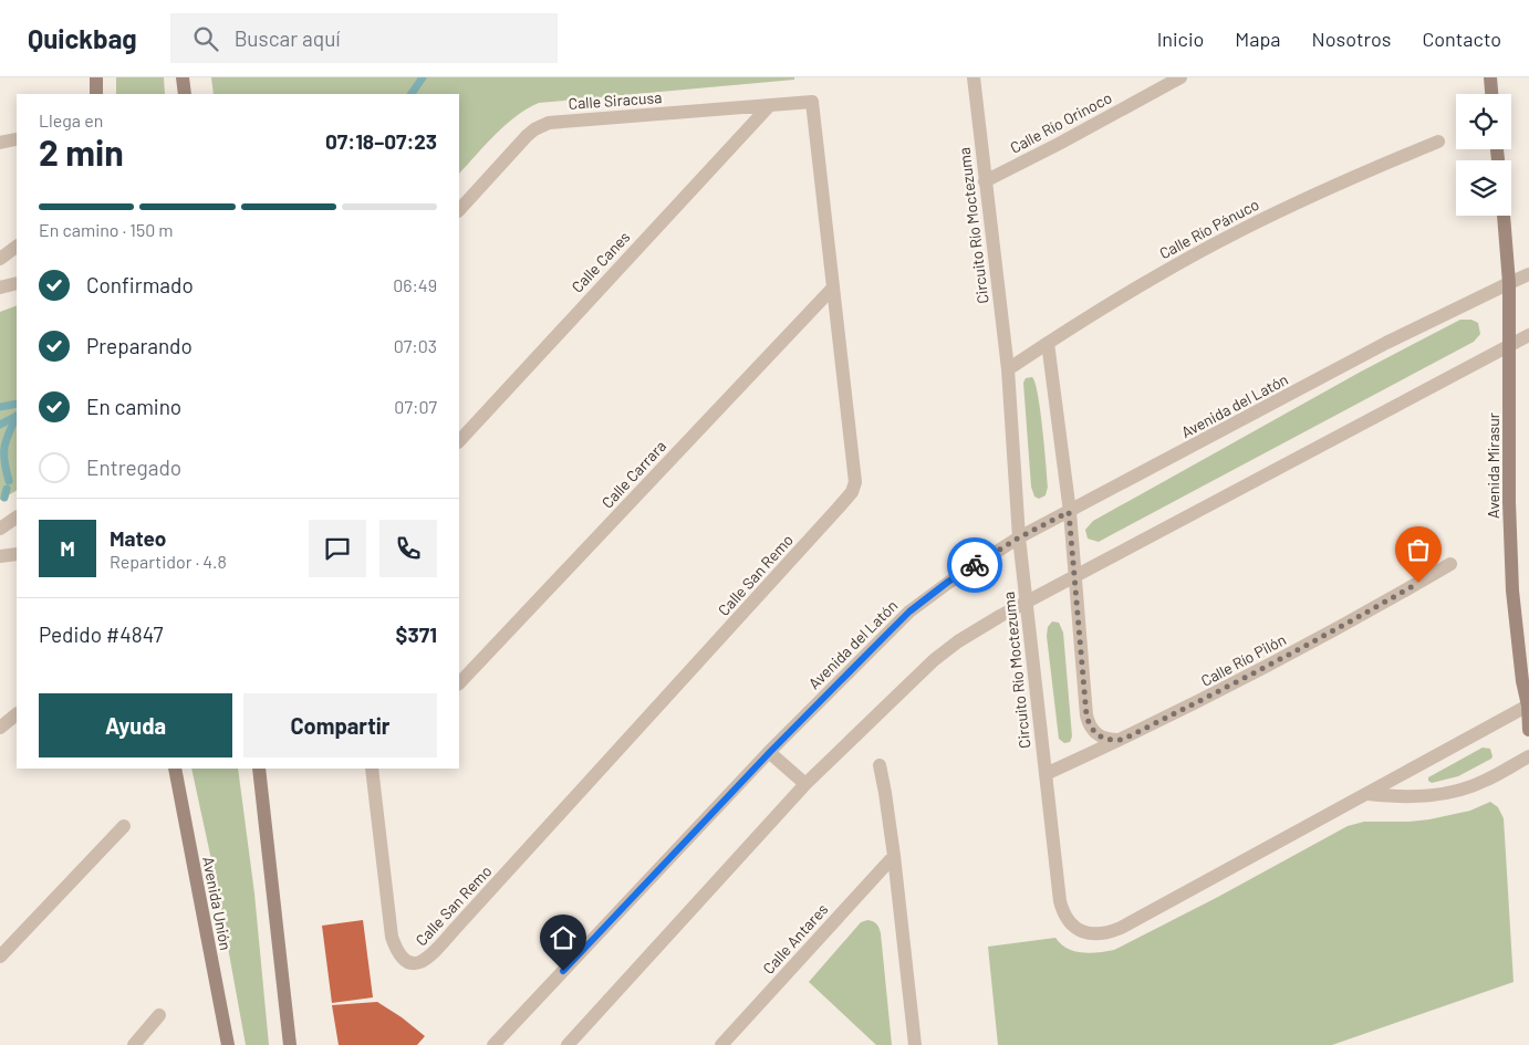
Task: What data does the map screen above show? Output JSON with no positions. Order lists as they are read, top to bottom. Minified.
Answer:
{"streets":{"street":["Calle Siracusa","Calle Río Orinoco","Circuito Río Moctezuma","Calle Río Pánuco","Calle Canes","Avenida del Latón","Avenida Mirasur","Calle Carrara","Calle San Remo","Calle Río Pilón","Avenida Unión","Calle Antares"]},"crossings":[["Calle Siracusa","Calle Canes"],["Calle Siracusa","Calle San Remo"],["Calle Río Orinoco","Circuito Río Moctezuma"],["Circuito Río Moctezuma","Calle Río Pánuco"],["Circuito Río Moctezuma","Avenida del Latón"],["Circuito Río Moctezuma","Avenida Mirasur"],["Circuito Río Moctezuma","Calle Río Pilón"],["Avenida del Latón","Avenida Mirasur"],["Calle Carrara","Calle San Remo"]],"page":{"header":"Quickbag","search":"Buscar aquí","nav":["Inicio","Mapa","Nosotros","Contacto"],"heading":["2 min","Llega en","07:18–07:23"],"panel":["Mateo","Repartidor · 4.8","Pedido #4847","$371"],"bar":"En camino · 150 m","list":[["Confirmado","06:49"],["Preparando","07:03"],["En camino","07:07"],"Entregado"],"round":"M","buttons":["Ayuda","Compartir"]}}
